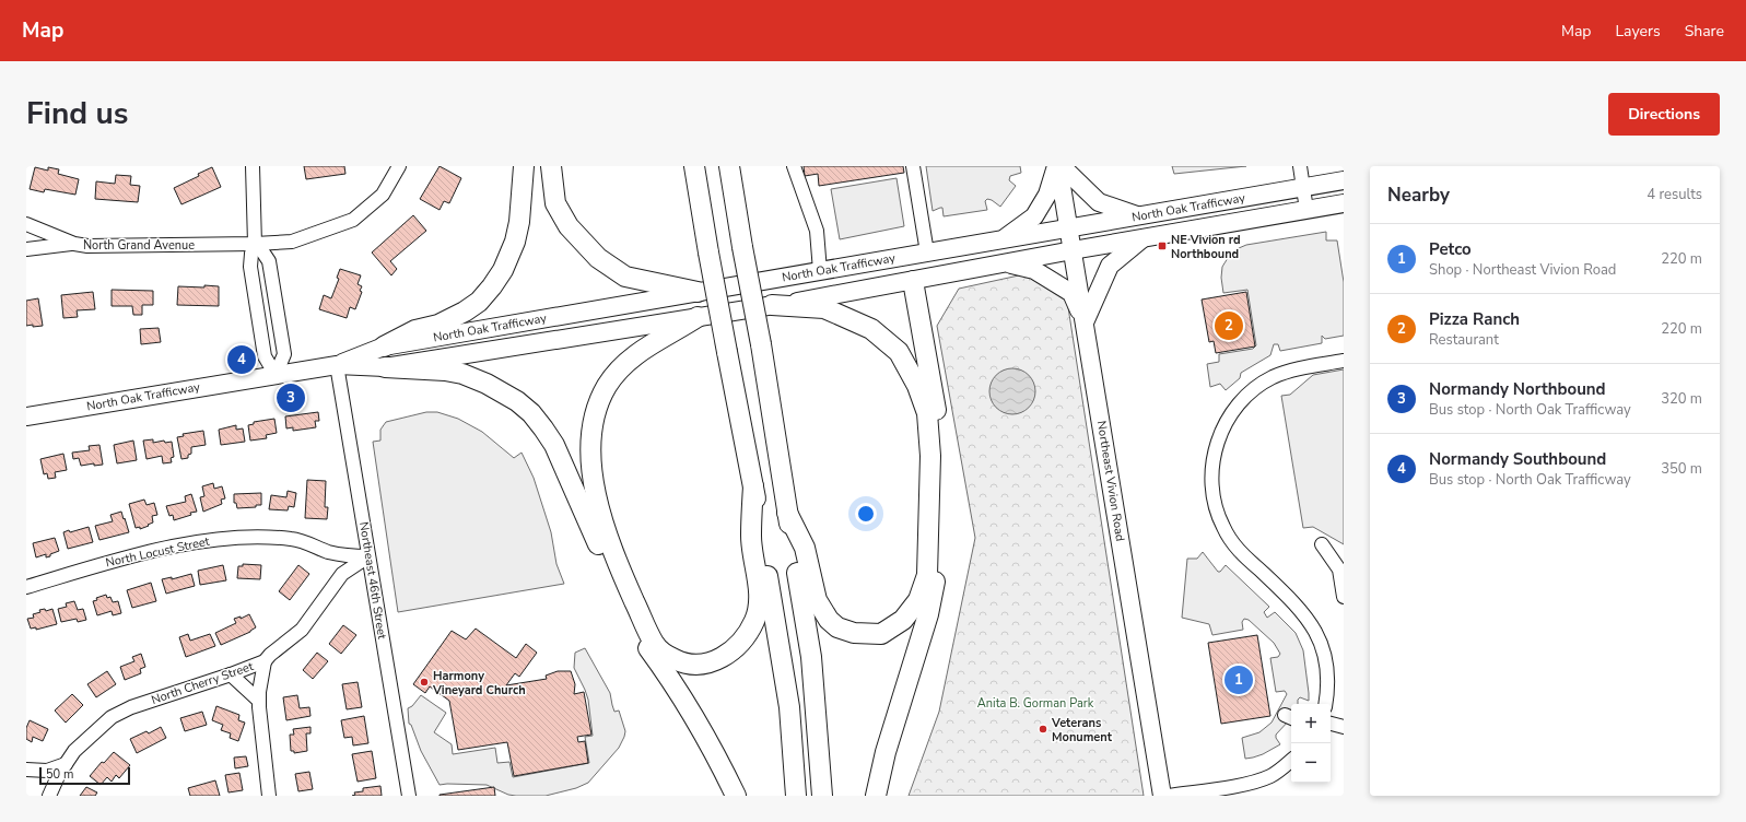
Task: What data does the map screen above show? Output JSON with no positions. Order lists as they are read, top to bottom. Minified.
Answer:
{"streets":{"main road":["North Oak Trafficway","Northeast Vivion Road"],"street":["North Grand Avenue","North Locust Street","Northeast 46th Street","North Cherry Street"]},"crossings":[["North Oak Trafficway","Northeast Vivion Road"],["North Oak Trafficway","Northeast 46th Street"],["North Locust Street","Northeast 46th Street"],["North Locust Street","North Cherry Street"],["Northeast 46th Street","North Cherry Street"]],"parks":["Anita B. Gorman Park"],"places":{"transit":["NE Vivion rd Northbound"],"other":["Harmony Vineyard Church","Veterans Monument"]},"scale_bar":"50 m","page":{"header":"Map","nav":["Map","Layers","Share"],"title":"Find us","buttons":"Directions","heading":["Nearby","4 results"],"list":[{"mark":"1","name":"Petco","note":"Shop · Northeast Vivion Road","value":"220 m"},{"mark":"2","name":"Pizza Ranch","note":"Restaurant","value":"220 m"},{"mark":"3","name":"Normandy Northbound","note":"Bus stop · North Oak Trafficway","value":"320 m"},{"mark":"4","name":"Normandy Southbound","note":"Bus stop · North Oak Trafficway","value":"350 m"}],"pins":["2","4","3","1"],"map_buttons":["+","−"],"scale":"50 m"}}
